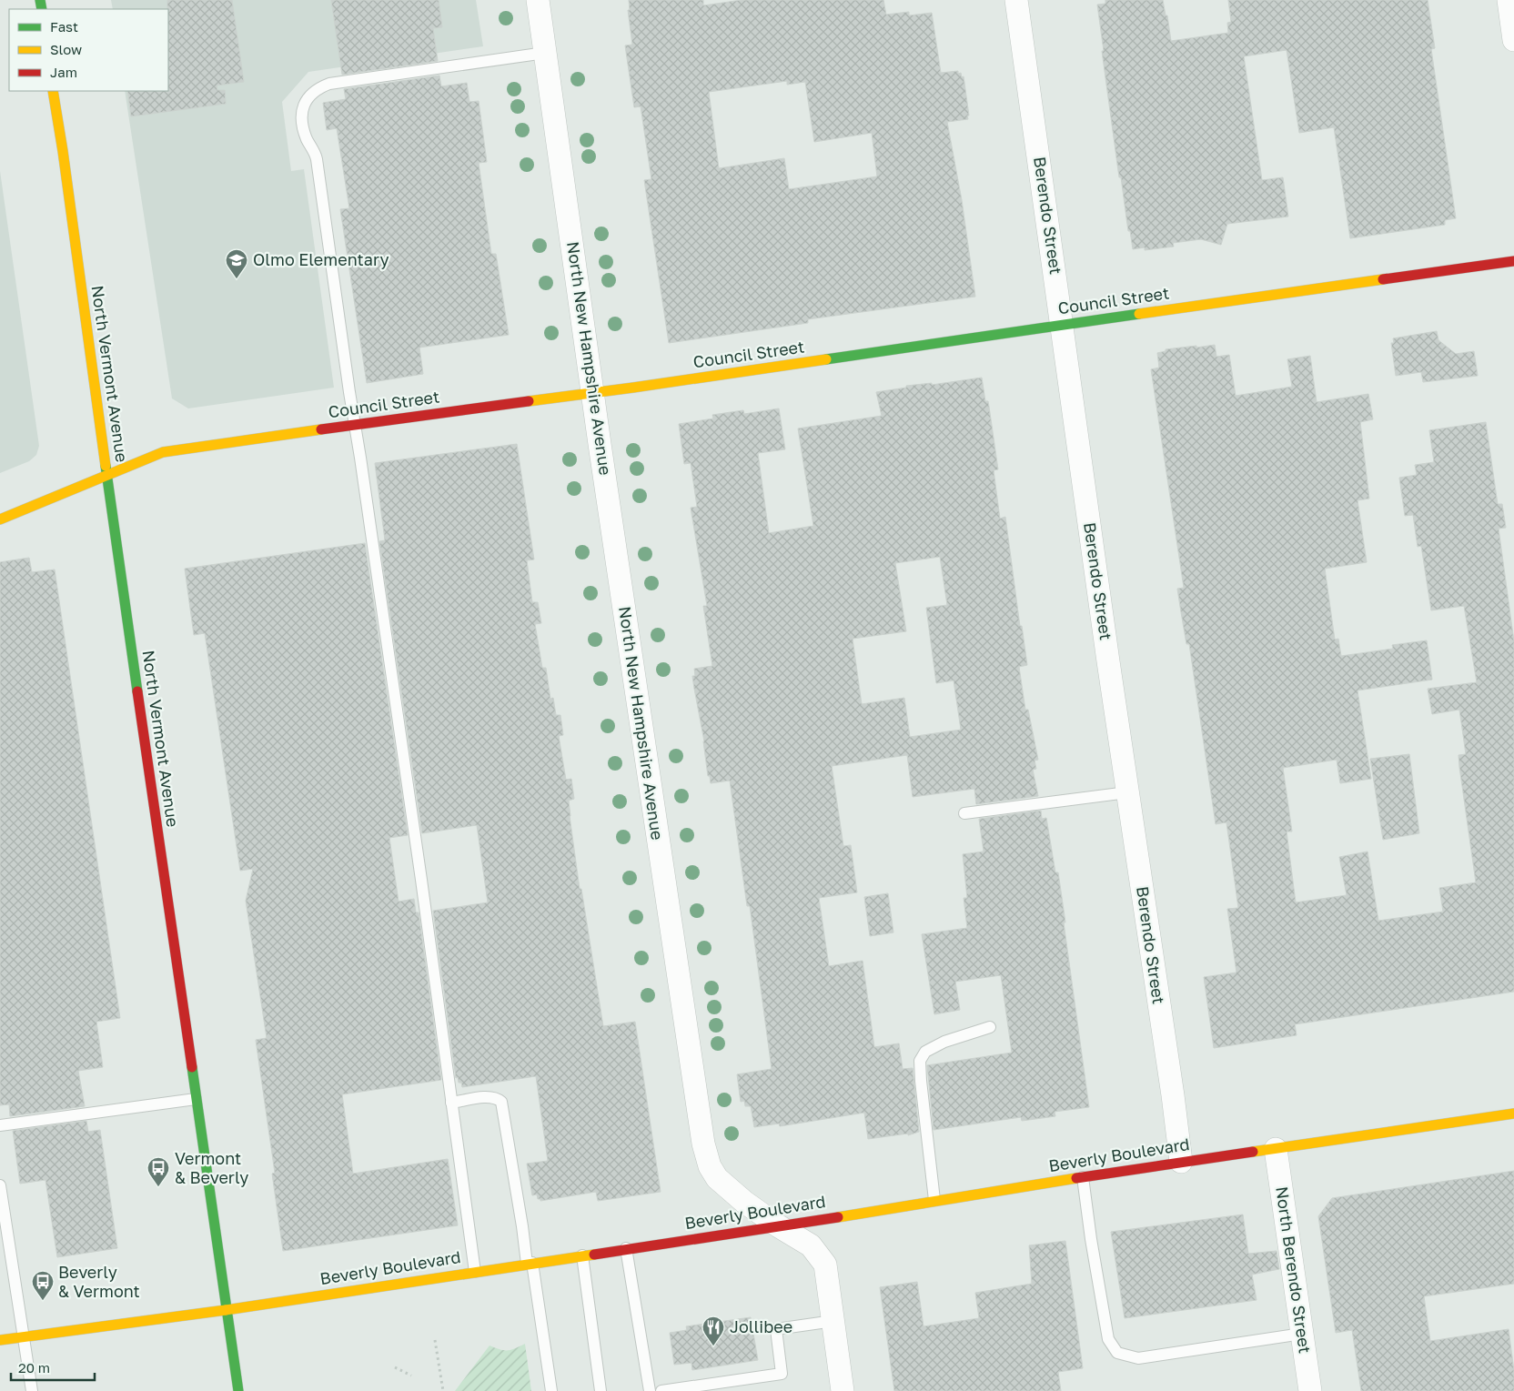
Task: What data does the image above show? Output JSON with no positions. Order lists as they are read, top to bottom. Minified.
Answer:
{"streets":{"main road":["Council Street","North Vermont Avenue","Beverly Boulevard"],"street":["Berendo Street","North New Hampshire Avenue","North Berendo Street"]},"crossings":[["Berendo Street","Council Street"],["Berendo Street","Beverly Boulevard"],["Council Street","North New Hampshire Avenue"],["Council Street","North Vermont Avenue"],["North New Hampshire Avenue","Beverly Boulevard"],["North Vermont Avenue","Beverly Boulevard"],["Beverly Boulevard","North Berendo Street"]],"places":{"school or university":["Olmo Elementary"],"bus stop":["Vermont & Beverly","Beverly & Vermont"],"restaurant":["Jollibee"]},"legend":["Fast","Slow","Jam"],"scale_bar":"20 m"}
